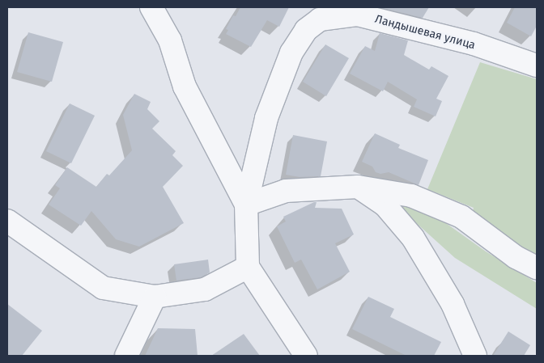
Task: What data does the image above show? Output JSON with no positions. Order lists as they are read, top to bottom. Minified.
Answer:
{"streets":{"street":["Ландышевая улица"]}}
